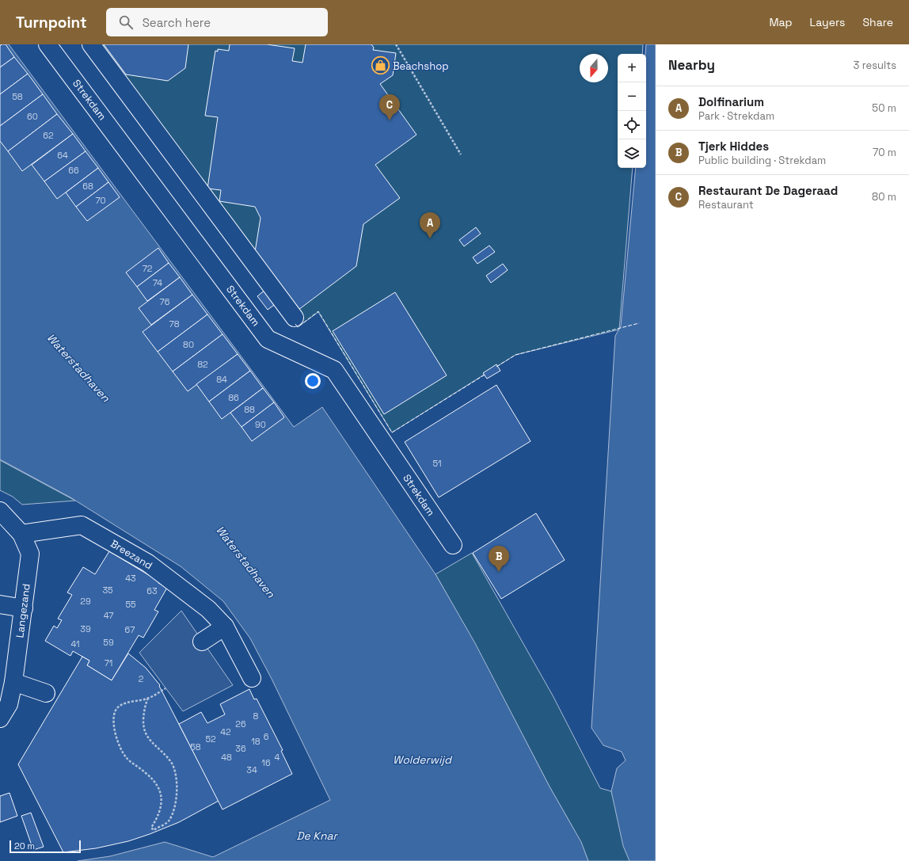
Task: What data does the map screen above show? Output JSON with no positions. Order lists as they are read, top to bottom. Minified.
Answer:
{"streets":{"street":["Strekdam","Breezand","Langezand"]},"crossings":[["Breezand","Langezand"]],"water":["Waterstadhaven","Wolderwijd","De Knar"],"places":{"shop":["Beachshop"]},"house_numbers":["58","60","62","64","66","68","70","72","74","76","78","80","82","84","86","88","90","51","43","35","63","29","55","47","39","67","59","41","71","2","8","26","42","6","52","18","58","36","48","4","16","34"],"scale_bar":"20 m","north":"bottom","page":{"header":"Turnpoint","search":"Search here","nav":["Map","Layers","Share"],"heading":["Nearby","3 results"],"map_buttons":["+","−"],"list":[{"mark":"A","name":"Dolfinarium","note":"Park · Strekdam","value":"50 m"},{"mark":"B","name":"Tjerk Hiddes","note":"Public building · Strekdam","value":"70 m"},{"mark":"C","name":"Restaurant De Dageraad","note":"Restaurant","value":"80 m"}],"pins":["C","A","B"],"scale":"20 m"}}
